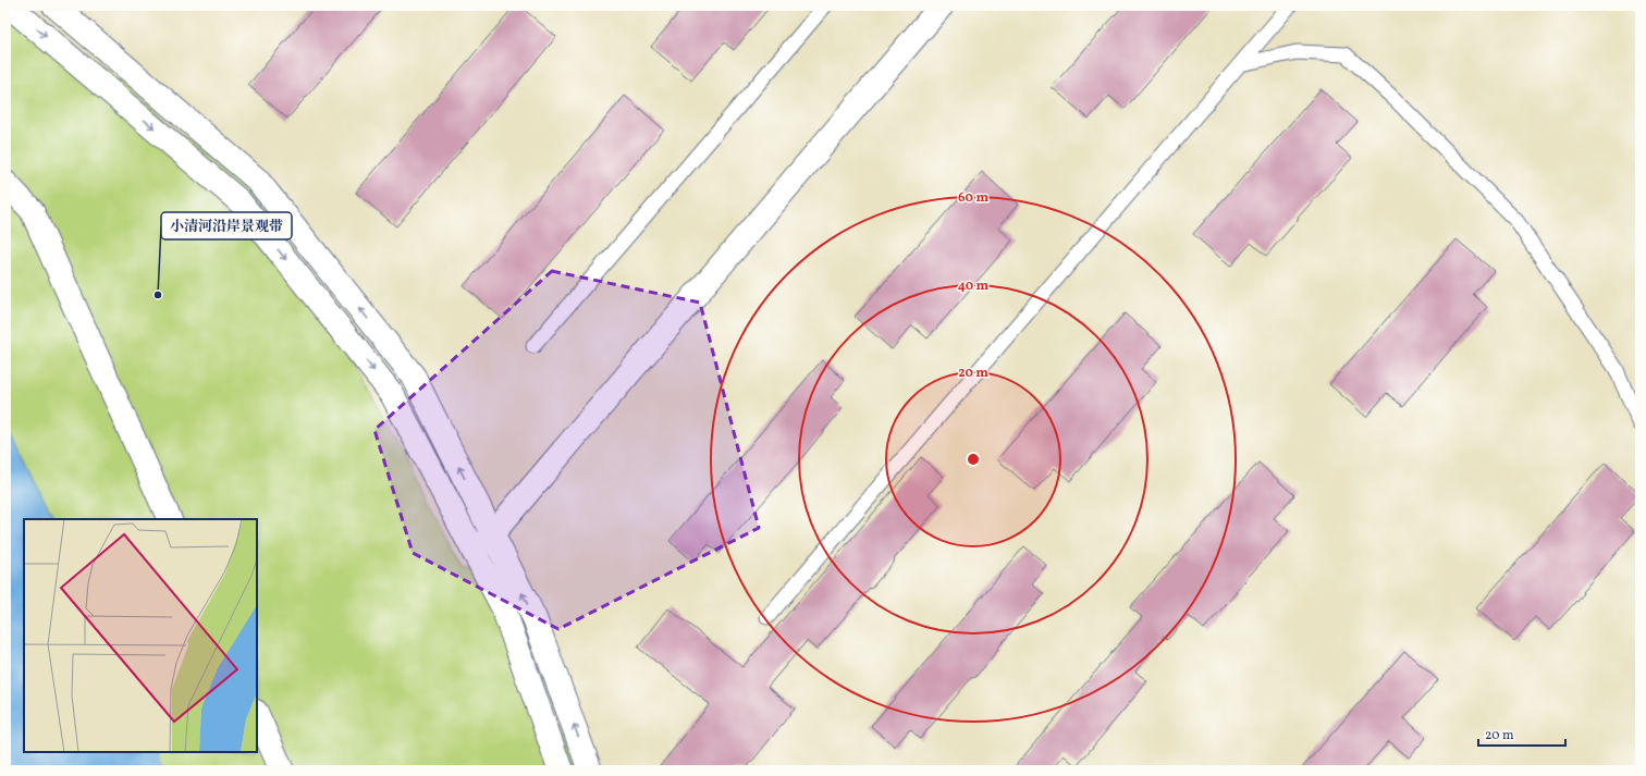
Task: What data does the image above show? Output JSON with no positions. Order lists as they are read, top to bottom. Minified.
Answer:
{"places":["小清河沿岸景观带"],"scale_bar":"20 m","rings":["60 m","40 m","20 m"]}
